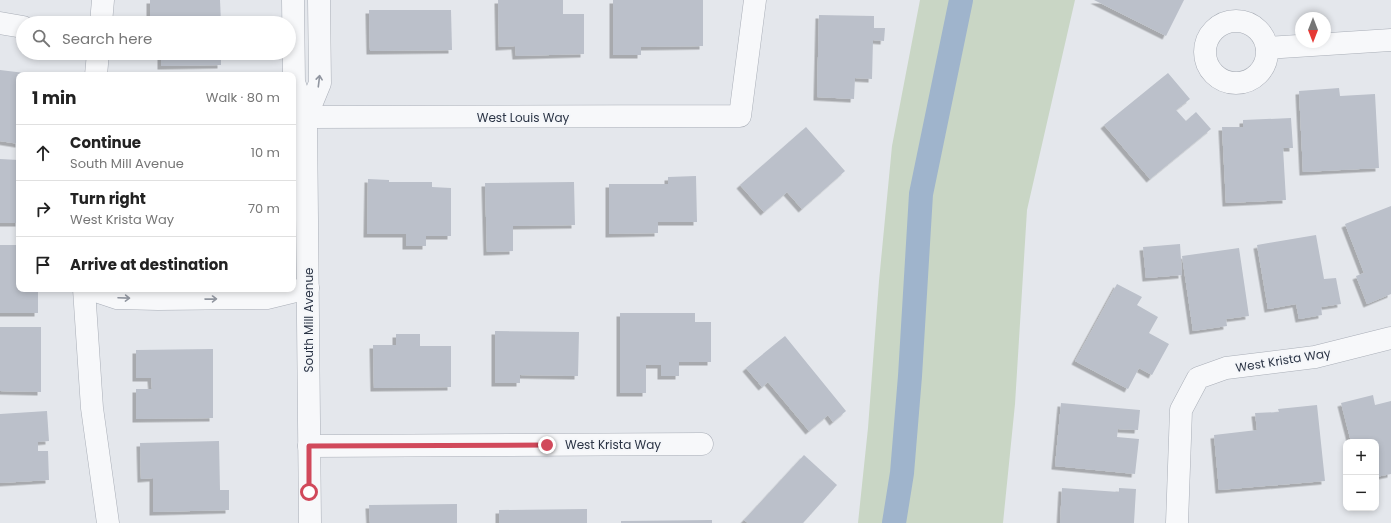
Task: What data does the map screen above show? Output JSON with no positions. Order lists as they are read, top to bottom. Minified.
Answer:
{"streets":{"street":["West Louis Way","South Mill Avenue","West Krista Way"]},"crossings":[["West Louis Way","South Mill Avenue"],["South Mill Avenue","West Krista Way"]],"north":"bottom","page":{"search":"Search here","heading":["1 min","Walk · 80 m"],"list":[["Continue","South Mill Avenue","10 m"],["Turn right","West Krista Way","70 m"],"Arrive at destination"],"map_buttons":["+","−"]}}
